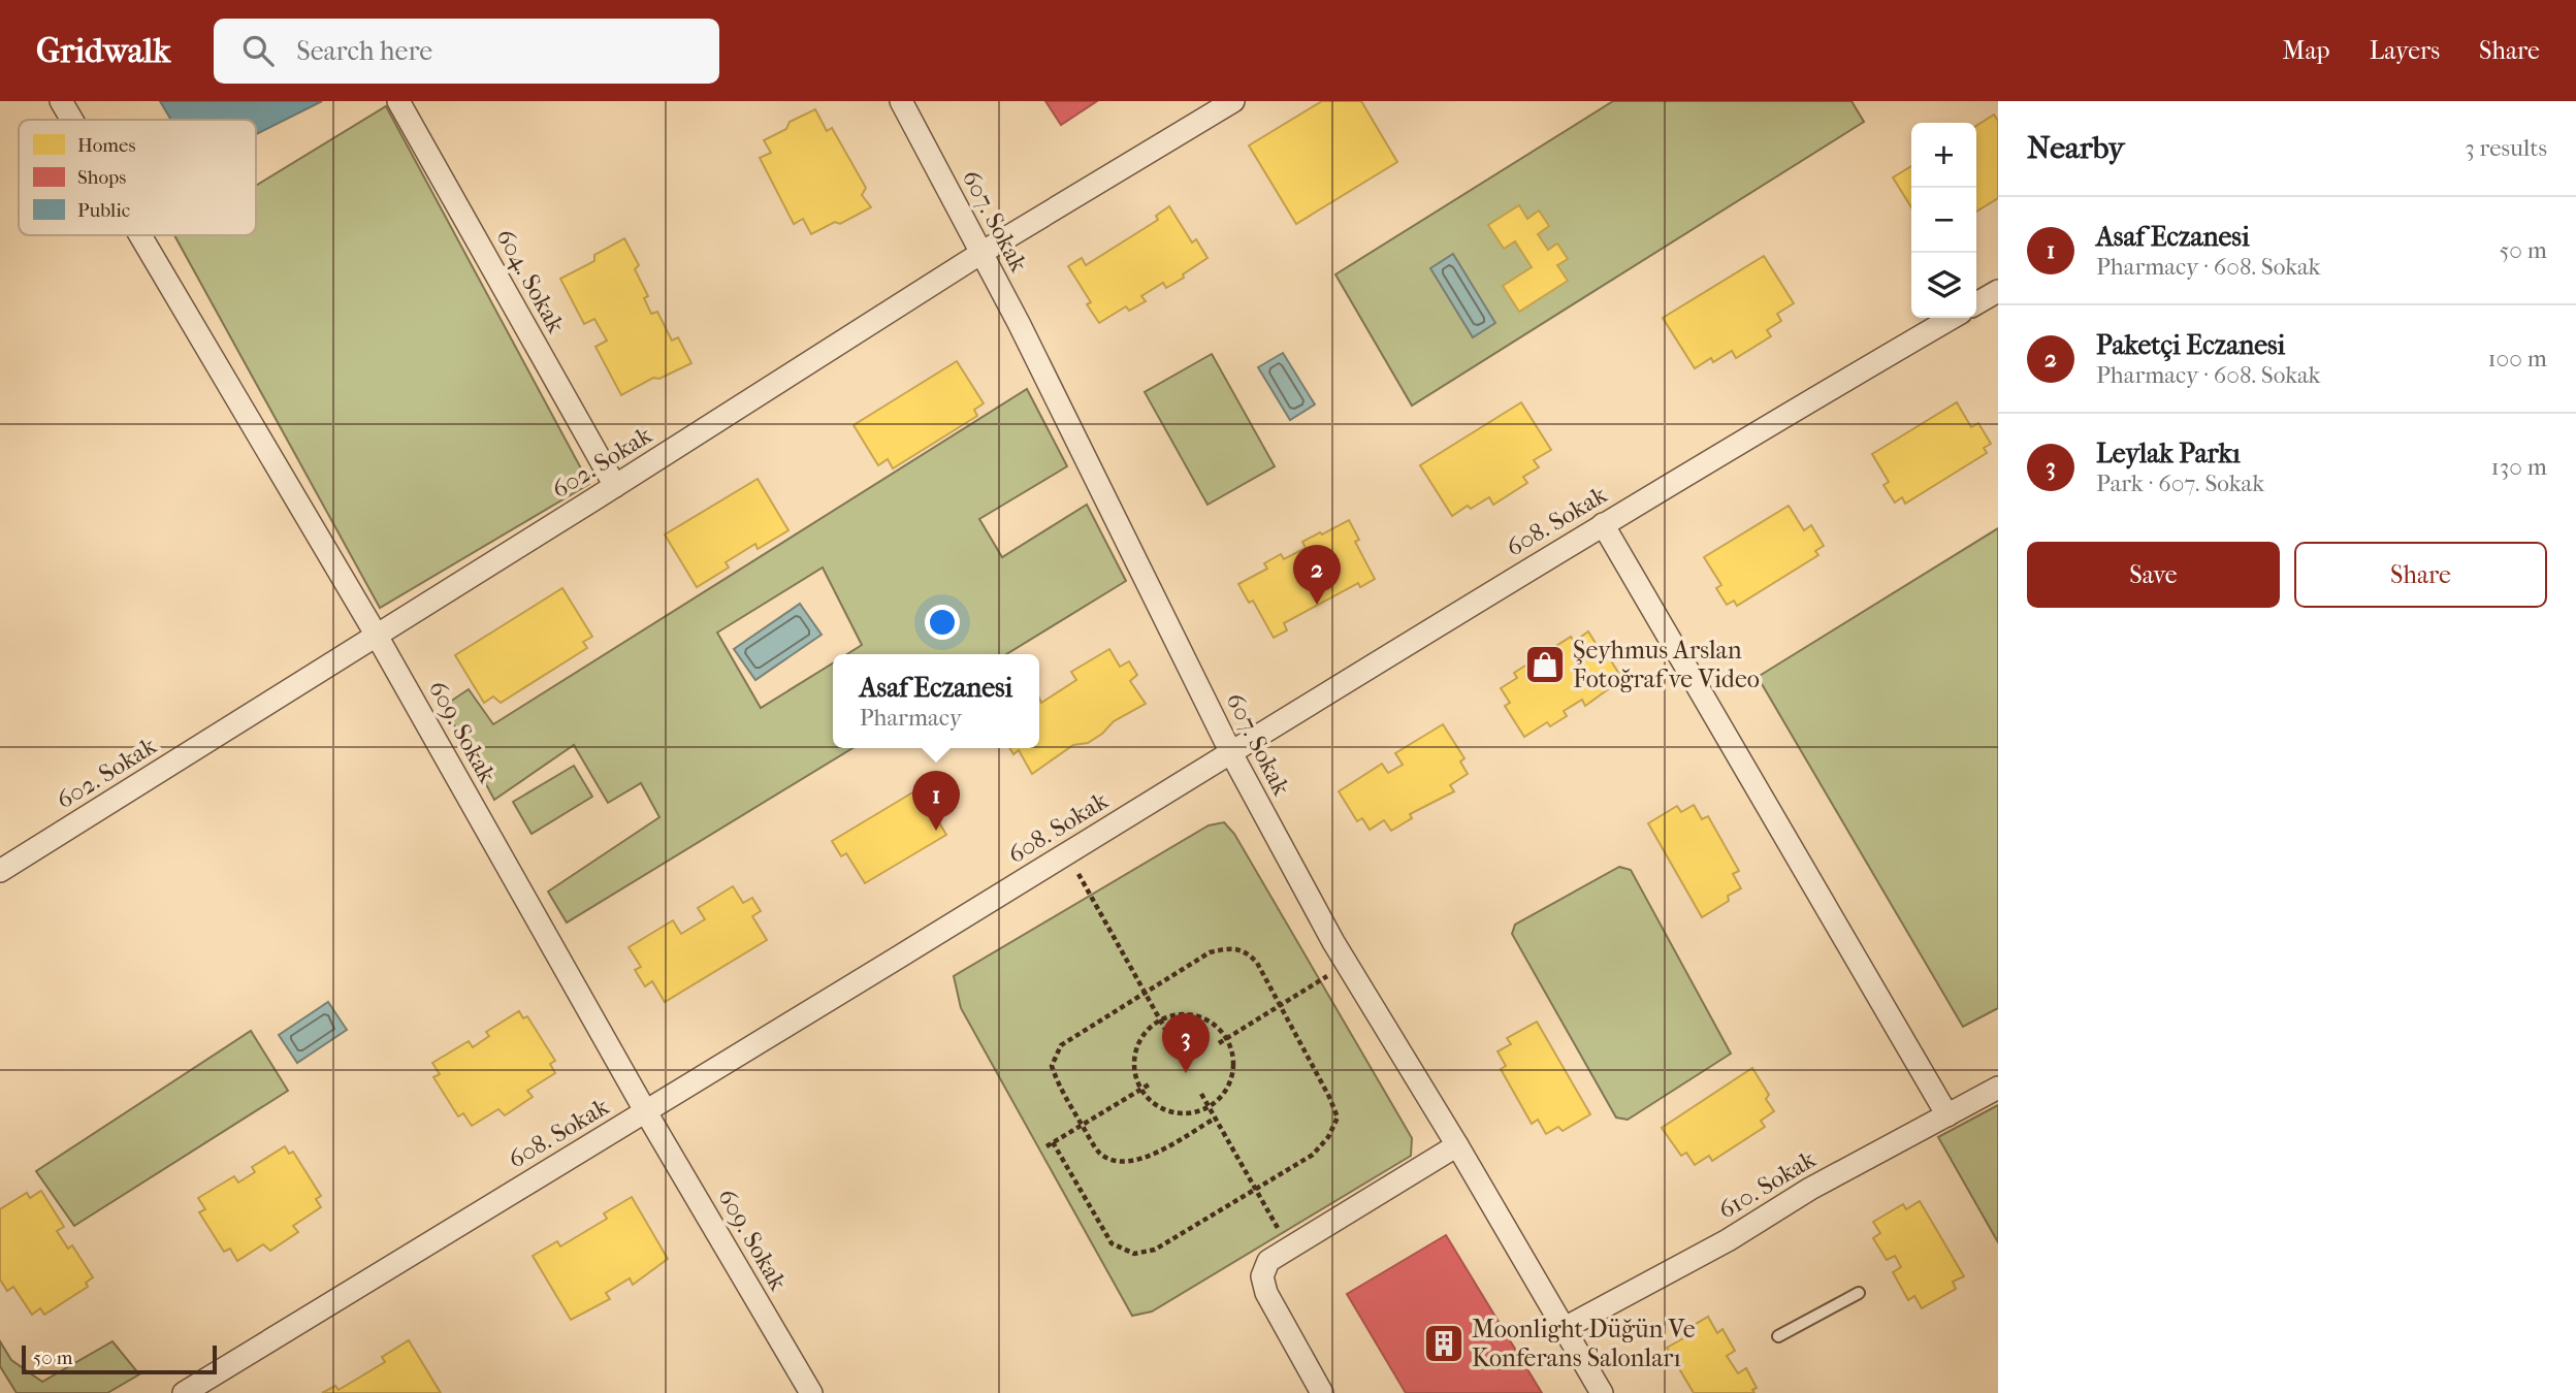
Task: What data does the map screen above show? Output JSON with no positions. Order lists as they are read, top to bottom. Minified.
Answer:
{"streets":{"street":["607. Sokak","604. Sokak","602. Sokak","608. Sokak","609. Sokak","610. Sokak"]},"crossings":[["607. Sokak","602. Sokak"],["607. Sokak","608. Sokak"],["607. Sokak","610. Sokak"],["604. Sokak","602. Sokak"],["602. Sokak","609. Sokak"],["608. Sokak","609. Sokak"]],"places":{"shop":["Şeyhmus Arslan Fotoğraf ve Video"],"building":["Moonlight Düğün Ve Konferans Salonları"]},"legend":["Homes","Shops","Public"],"scale_bar":"50 m","page":{"header":"Gridwalk","search":"Search here","nav":["Map","Layers","Share"],"heading":["Nearby","3 results"],"map_buttons":["+","−"],"list":[{"mark":"1","name":"Asaf Eczanesi","note":"Pharmacy · 608. Sokak","value":"50 m"},{"mark":"2","name":"Paketçi Eczanesi","note":"Pharmacy · 608. Sokak","value":"100 m"},{"mark":"3","name":"Leylak Parkı","note":"Park · 607. Sokak","value":"130 m"}],"buttons":["Save","Share"],"pins":["2","1","3"],"popup":["Asaf Eczanesi","Pharmacy"],"scale":"50 m"}}
